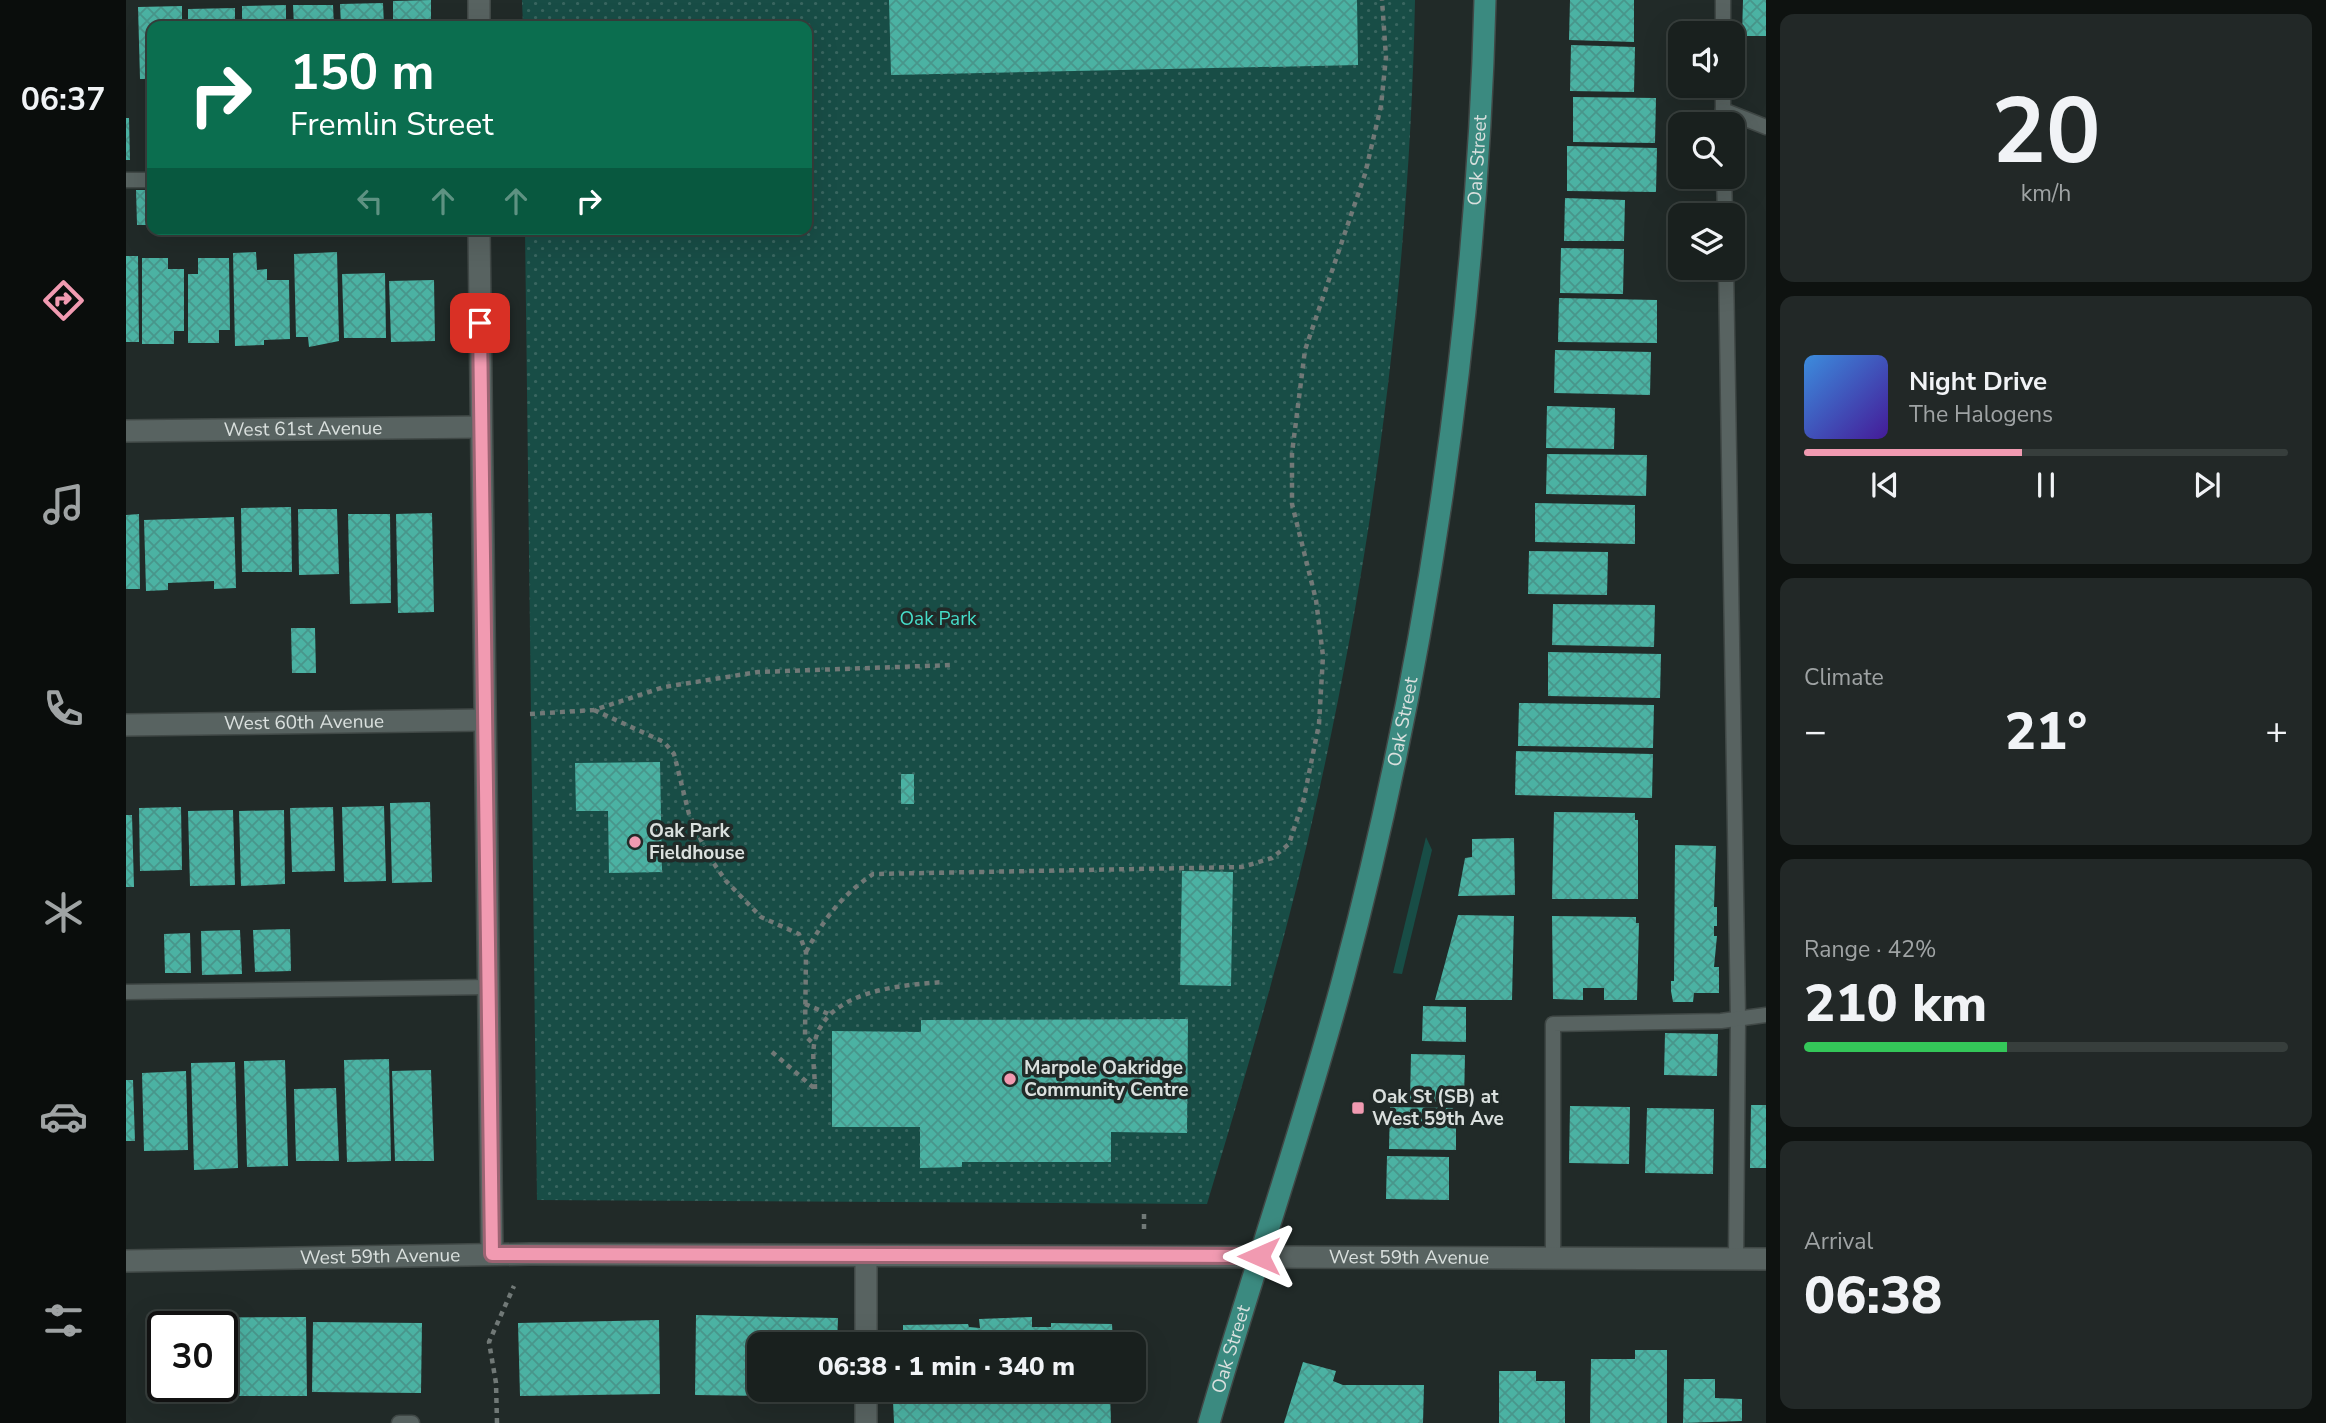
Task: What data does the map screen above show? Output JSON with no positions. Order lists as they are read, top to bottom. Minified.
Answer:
{"streets":{"main road":["Oak Street"],"street":["West 61st Avenue","West 60th Avenue","West 59th Avenue"]},"crossings":[["Oak Street","West 59th Avenue"]],"parks":["Oak Park"],"places":{"other":["Oak Park Fieldhouse","Marpole Oakridge Community Centre"],"transit":["Oak St (SB) at West 59th Ave"]},"page":{"tabs":"06:37","tile":[["20","km/h"],"Climate",["Range · 42%","210 km"],["Arrival","06:38"]],"turn":["150 m","Fremlin Street"],"song":["Night Drive","The Halogens"],"heat":["−","21°","+"],"limit":"30","trip":"06:38 · 1 min · 340 m"}}
